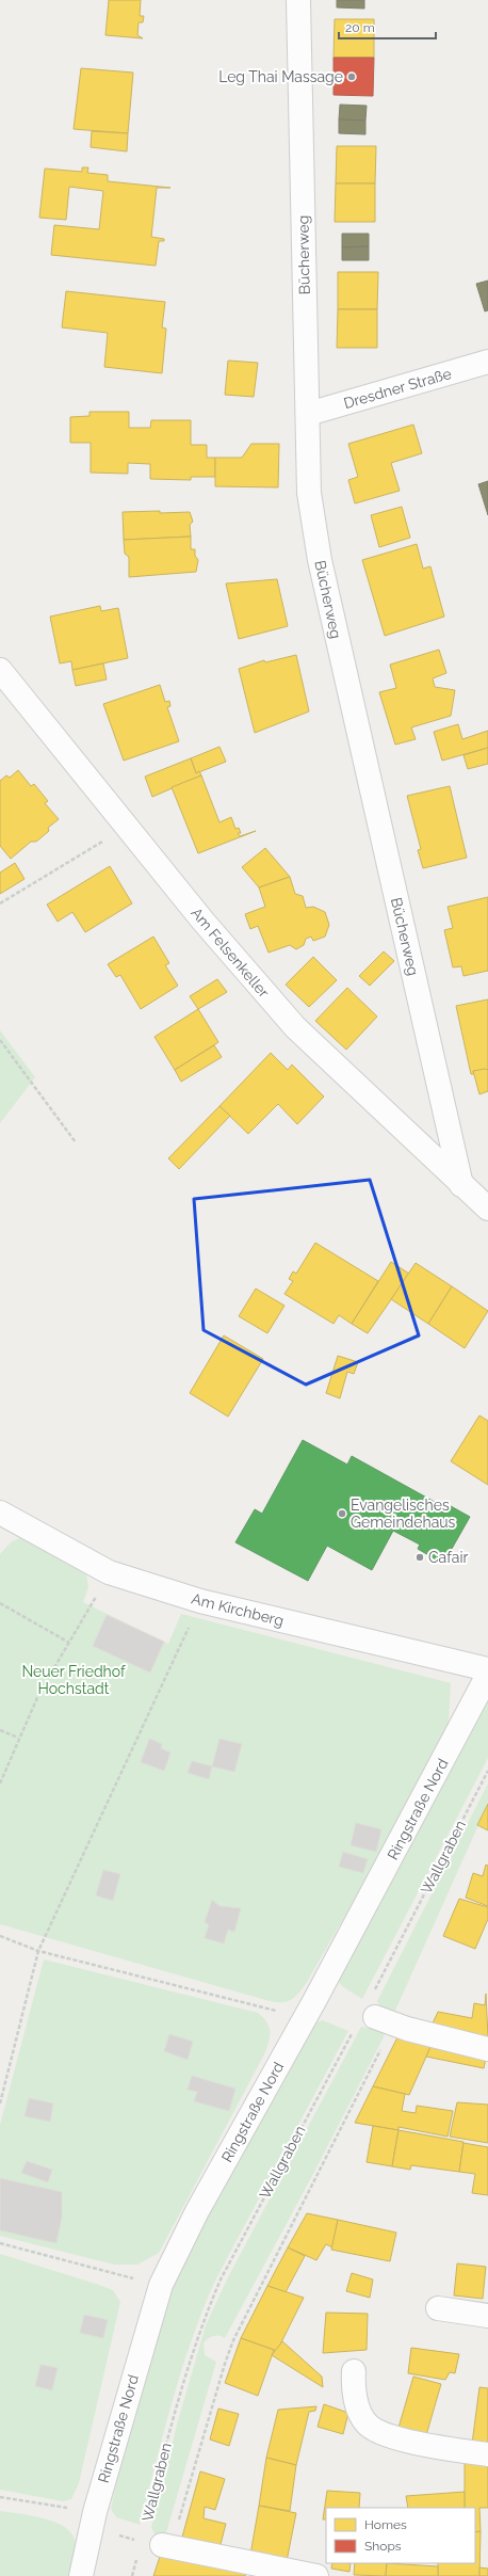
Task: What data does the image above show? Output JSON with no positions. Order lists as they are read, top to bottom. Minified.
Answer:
{"streets":{"street":["Bücherweg","Dresdner Straße","Am Felsenkeller","Am Kirchberg","Ringstraße Nord"],"path":["Wallgraben"]},"crossings":[["Bücherweg","Dresdner Straße"],["Bücherweg","Am Felsenkeller"]],"parks":["Neuer Friedhof Hochstadt"],"places":["Leg Thai Massage","Evangelisches Gemeindehaus","Cafair"],"legend":["Homes","Shops"],"scale_bar":"20 m"}
